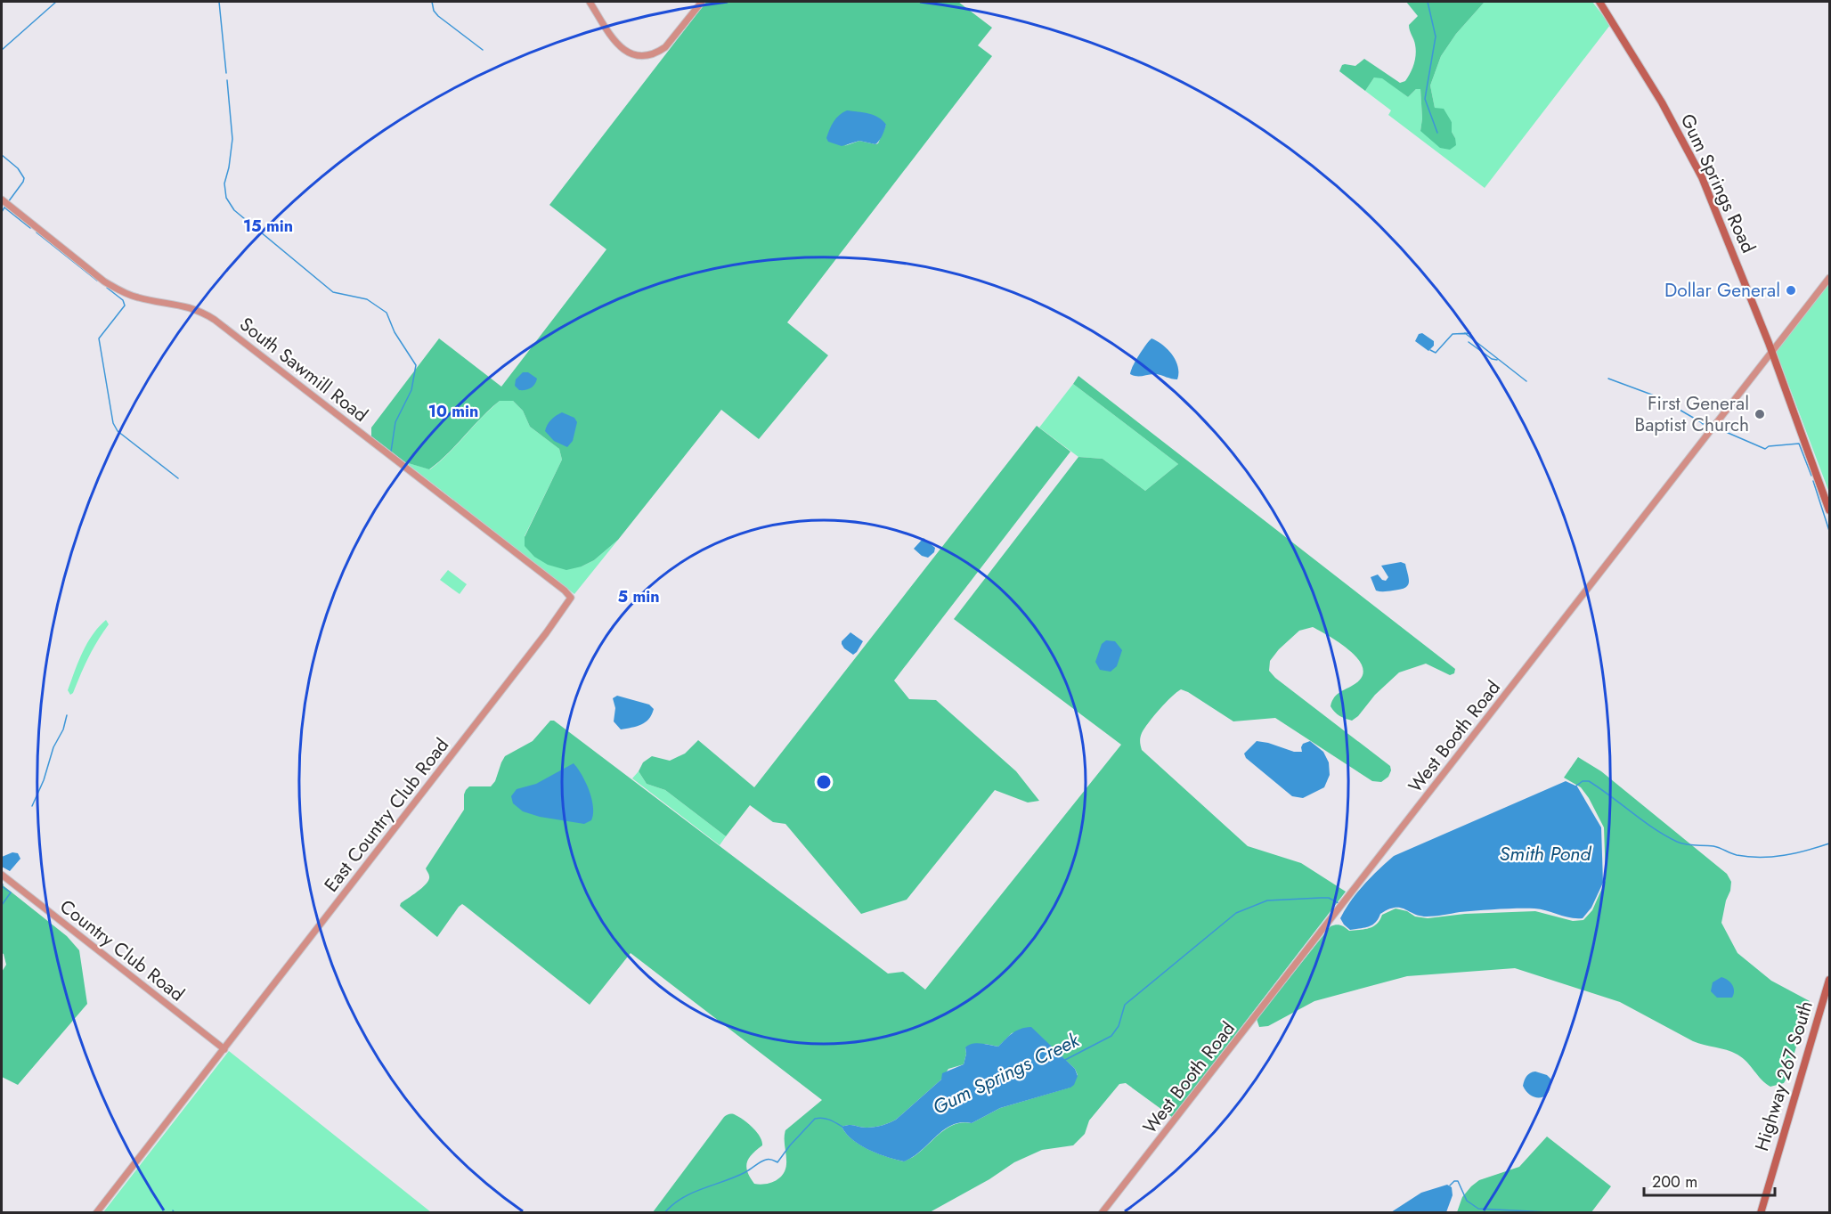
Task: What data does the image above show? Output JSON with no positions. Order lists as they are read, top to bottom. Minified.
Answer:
{"streets":{"main road":["Gum Springs Road","Highway 267 South"],"street":["South Sawmill Road","West Booth Road","East Country Club Road","Country Club Road"]},"crossings":[["Gum Springs Road","West Booth Road"],["South Sawmill Road","East Country Club Road"],["East Country Club Road","Country Club Road"]],"water":["Smith Pond","Gum Springs Creek"],"places":["Dollar General","First General Baptist Church"],"scale_bar":"200 m","rings":["15 min","10 min","5 min"]}
